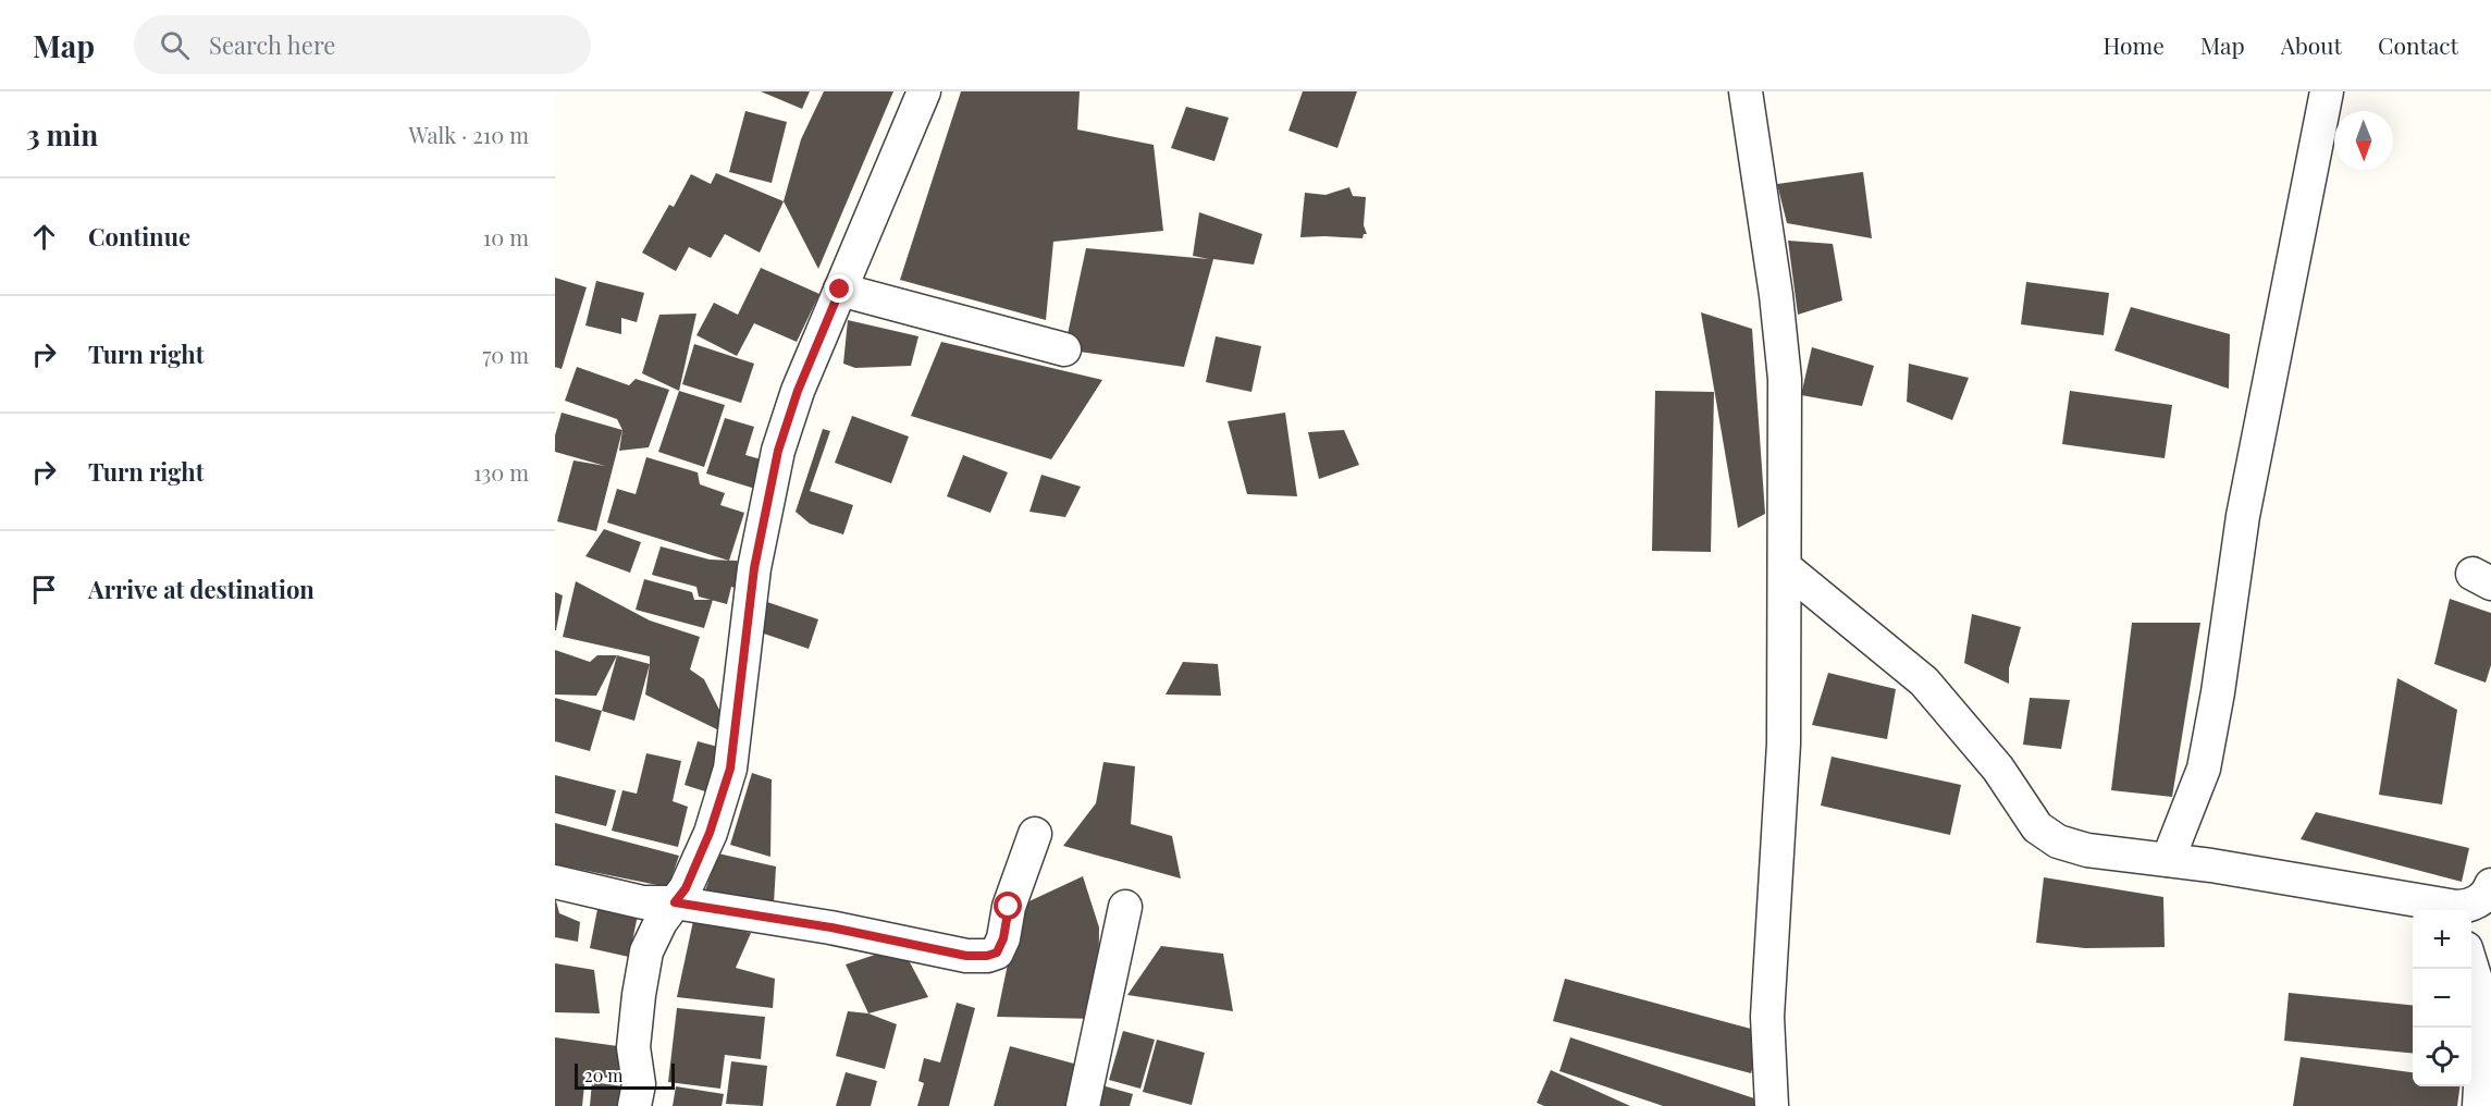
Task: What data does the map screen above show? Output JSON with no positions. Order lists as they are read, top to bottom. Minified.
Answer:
{"scale_bar":"20 m","north":"bottom","page":{"header":"Map","search":"Search here","nav":["Home","Map","About","Contact"],"heading":["3 min","Walk · 210 m"],"list":[["Continue","10 m"],["Turn right","70 m"],["Turn right","130 m"],"Arrive at destination"],"map_buttons":["+","−"],"scale":"20 m"}}
